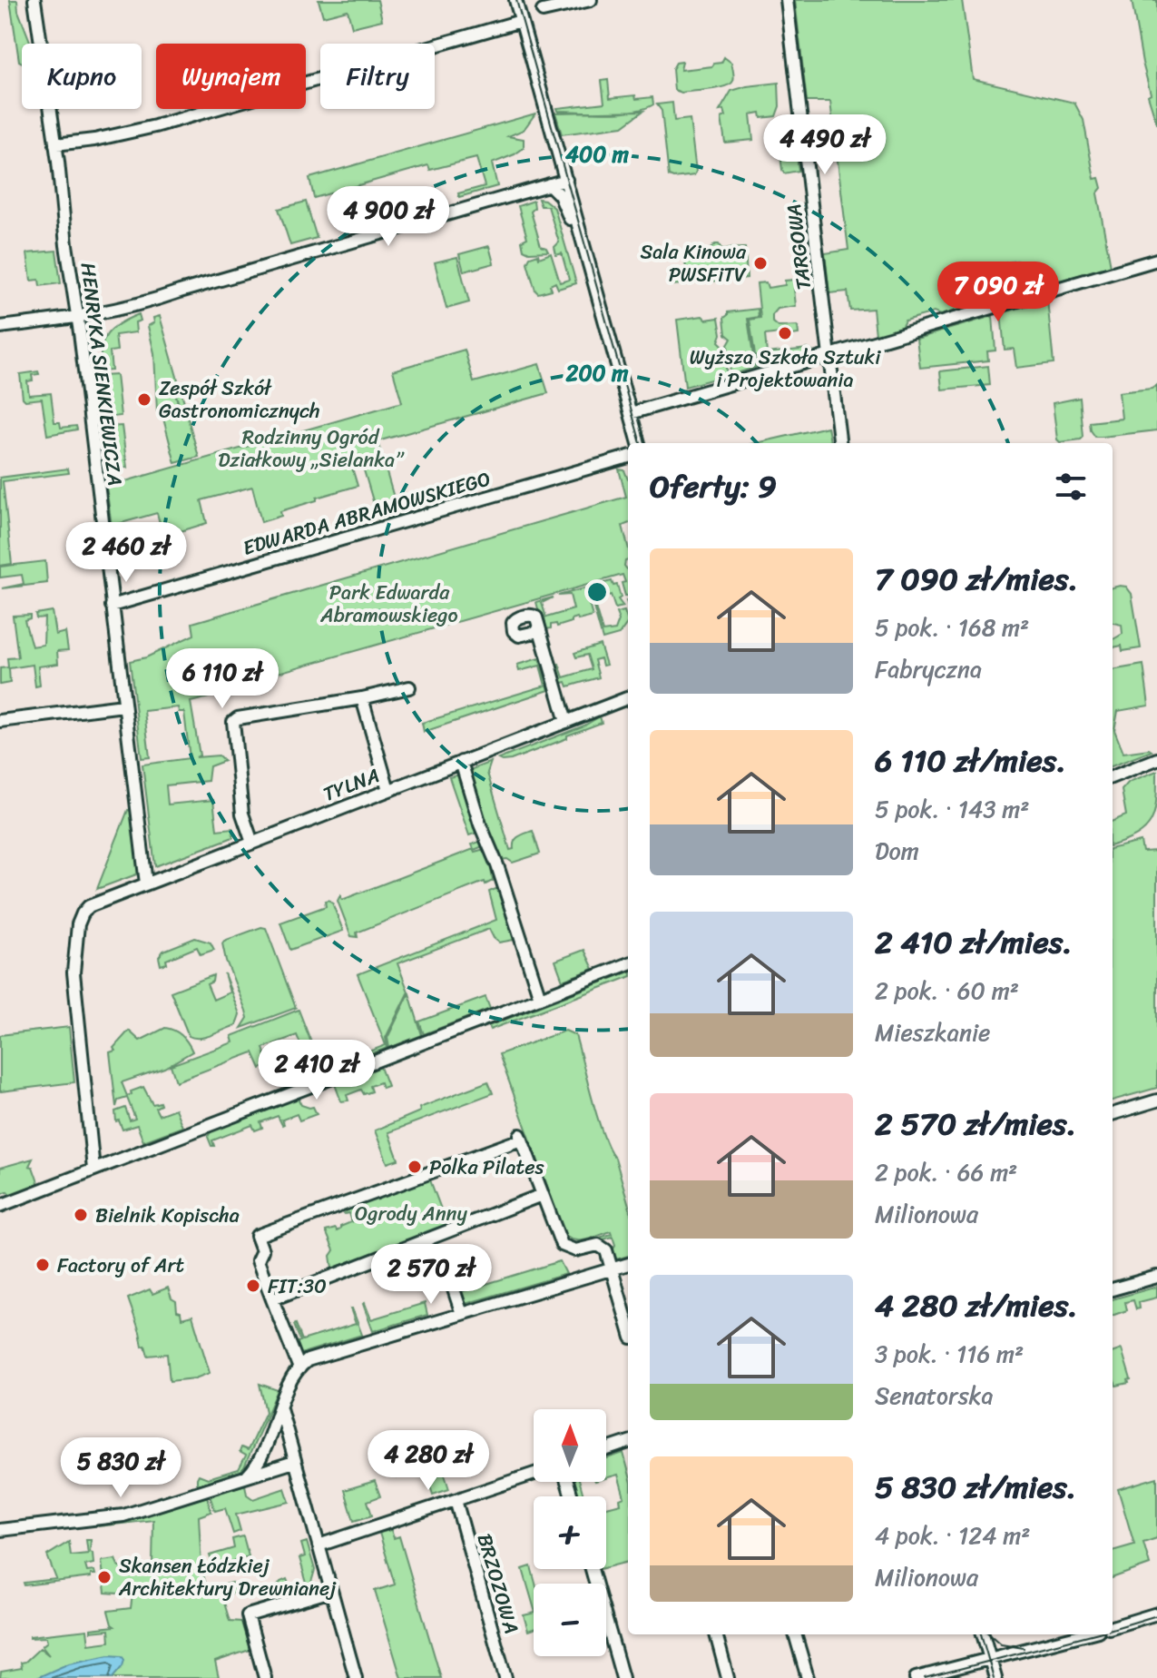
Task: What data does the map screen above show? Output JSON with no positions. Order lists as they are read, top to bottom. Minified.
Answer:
{"streets":{"street":["TARGOWA","HENRYKA SIENKIEWICZA","EDWARDA ABRAMOWSKIEGO","TYLNA","BRZOZOWA"]},"crossings":[["HENRYKA SIENKIEWICZA","EDWARDA ABRAMOWSKIEGO"],["HENRYKA SIENKIEWICZA","TYLNA"]],"parks":["Rodzinny Ogród Działkowy „Sielanka”","Park Edwarda Abramowskiego","Ogrody Anny"],"places":["Sala Kinowa PWSFiTV","Wyższa Szkoła Sztuki i Projektowania","Zespół Szkół Gastronomicznych","Polka Pilates","Bielnik Kopischa","Factory of Art","FIT:30","Skansen Łódzkiej Architektury Drewnianej"],"north":"top","page":{"chip":["Kupno","Wynajem","Filtry"],"price":["4 490 zł","4 900 zł","7 090 zł","2 460 zł","6 110 zł","2 410 zł","2 570 zł","4 280 zł","5 830 zł"],"heading":"Oferty: 9","list":[{"name":"7 090 zł/mies.","note":"5 pok. · 168 m² · Fabryczna"},{"name":"6 110 zł/mies.","note":"5 pok. · 143 m² · Dom"},{"name":"2 410 zł/mies.","note":"2 pok. · 60 m² · Mieszkanie"},{"name":"2 570 zł/mies.","note":"2 pok. · 66 m² · Milionowa"},{"name":"4 280 zł/mies.","note":"3 pok. · 116 m² · Senatorska"},{"name":"5 830 zł/mies.","note":"4 pok. · 124 m² · Milionowa"}],"map_buttons":["+","−"]},"rings":["400 m","200 m"]}
